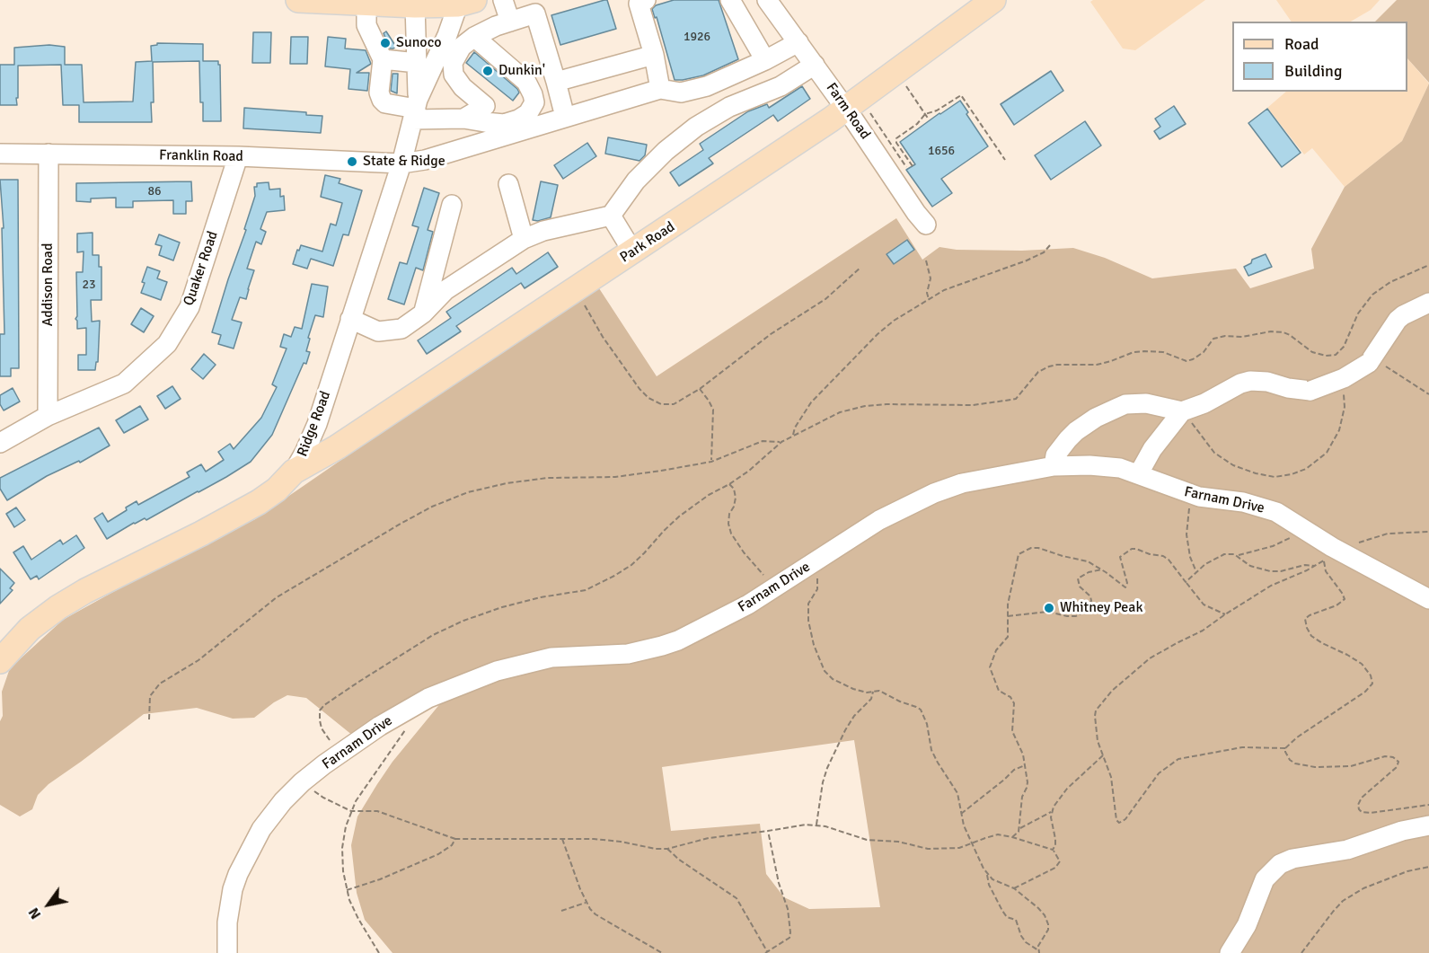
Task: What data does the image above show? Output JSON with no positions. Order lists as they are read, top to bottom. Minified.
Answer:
{"streets":{"main road":["Park Road","Ridge Road"],"street":["Farm Road","Franklin Road","Quaker Road","Addison Road","Farnam Drive"]},"crossings":[["Farm Road","Park Road"],["Franklin Road","Quaker Road"],["Franklin Road","Addison Road"],["Franklin Road","Ridge Road"],["Park Road","Ridge Road"],["Quaker Road","Addison Road"]],"places":["Sunoco","Dunkin'","State & Ridge","Whitney Peak"],"house_numbers":["1926","1656","86","23"],"legend":["Road","Building"],"north":"bottom left"}
